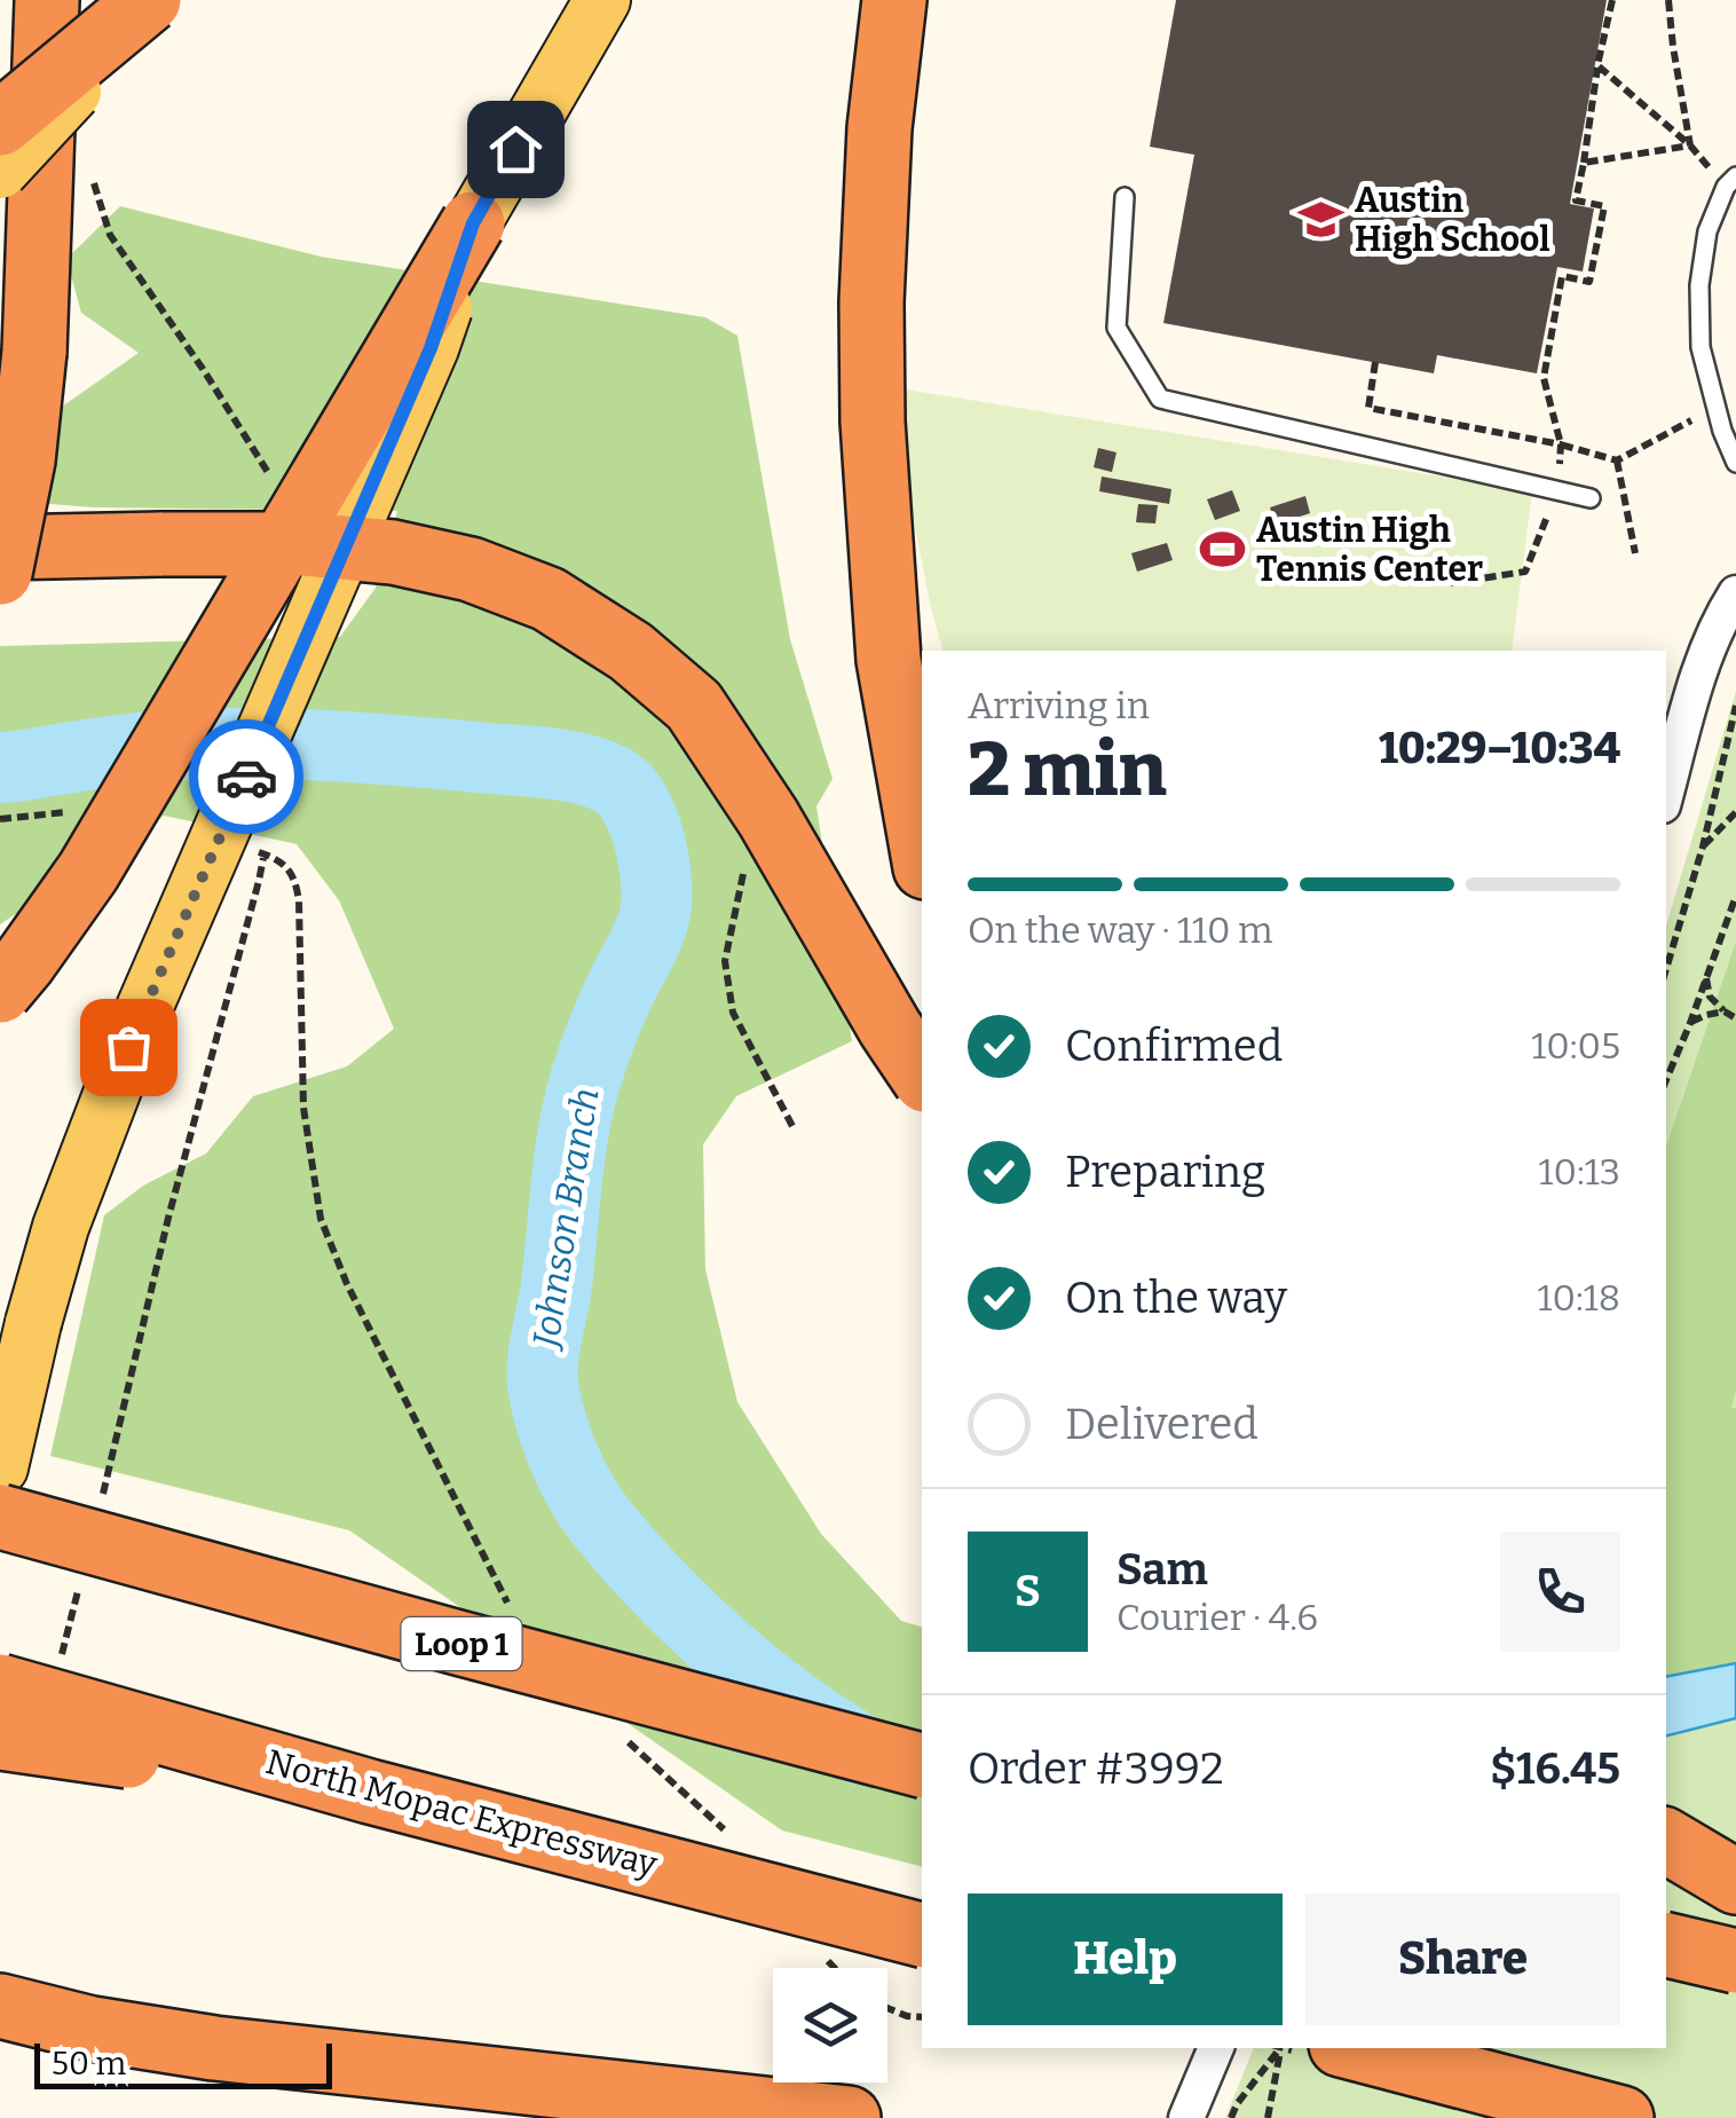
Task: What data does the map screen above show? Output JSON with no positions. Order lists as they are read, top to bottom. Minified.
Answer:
{"streets":{"highway":["Loop 1","North Mopac Expressway"]},"water":["Johnson Branch"],"places":{"school or university":["Austin High School"],"sports":["Austin High Tennis Center"]},"scale_bar":"50 m","page":{"heading":["2 min","Arriving in","10:29–10:34"],"panel":["Sam","Courier · 4.6","Order #3992","$16.45"],"bar":"On the way · 110 m","list":[["Confirmed","10:05"],["Preparing","10:13"],["On the way","10:18"],"Delivered"],"round":"S","buttons":["Help","Share"],"scale":"50 m"}}
